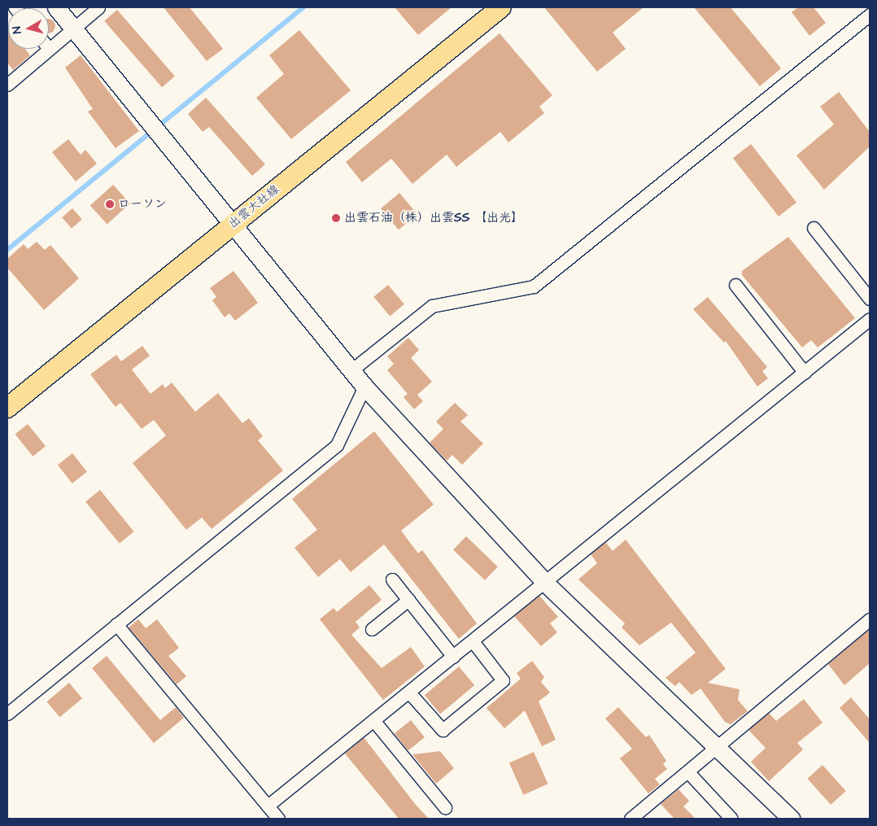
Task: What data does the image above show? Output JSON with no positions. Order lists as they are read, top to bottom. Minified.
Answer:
{"streets":{"main road":["出雲大社線"]},"places":["ローソン","出雲石油（株）出雲SS 【出光】"],"north":"left"}
